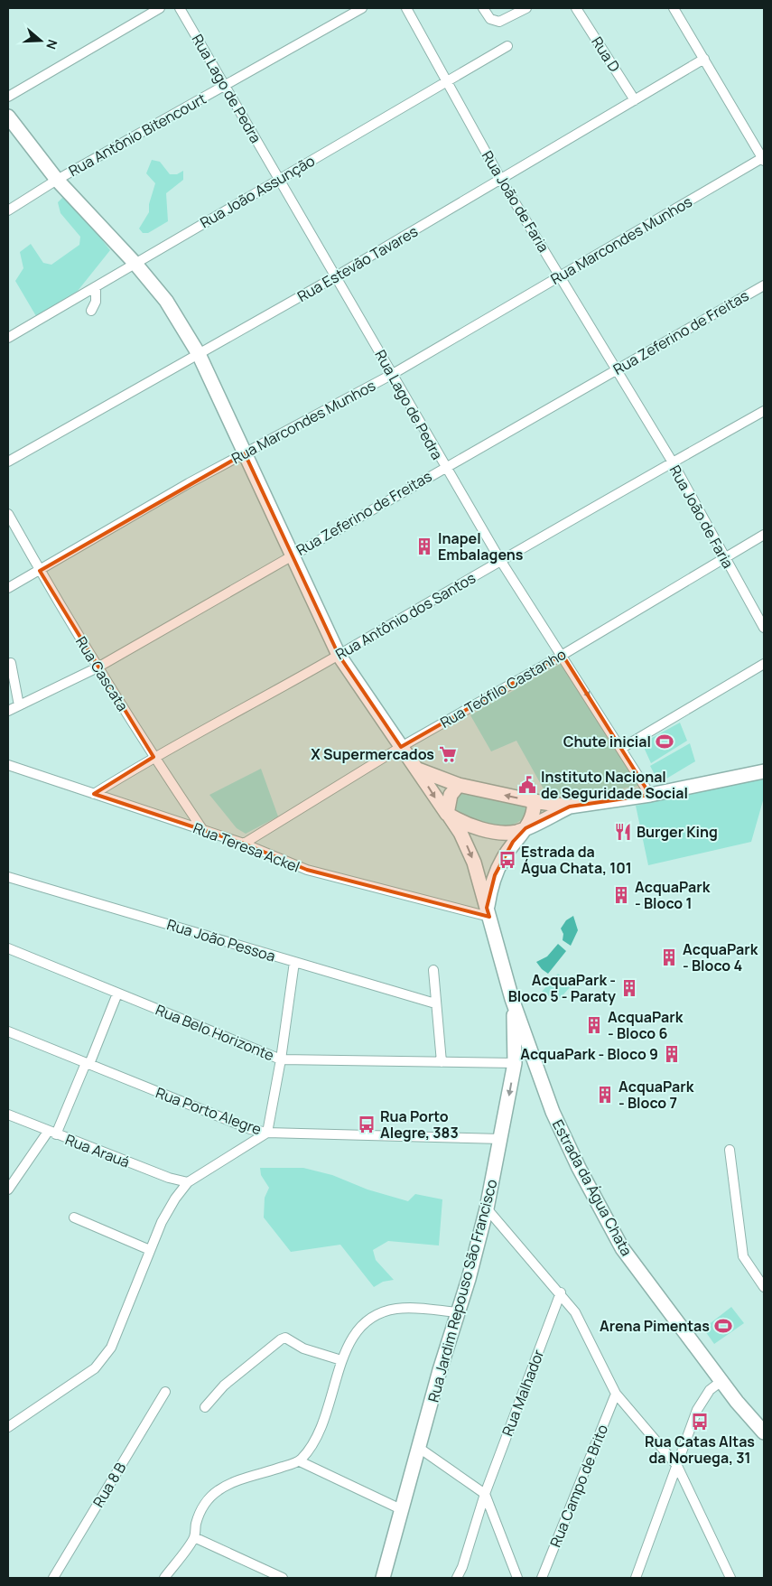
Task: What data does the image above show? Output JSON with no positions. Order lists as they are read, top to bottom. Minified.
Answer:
{"streets":{"main road":["Estrada da Água Chata","Rua Jardim Repouso São Francisco"],"street":["Rua D","Rua Lago de Pedra","Rua Antônio Bitencourt","Rua João Assunção","Rua João de Faria","Rua Marcondes Munhos","Rua Estevão Tavares","Rua Zeferino de Freitas","Rua Antônio dos Santos","Rua Cascata","Rua Teófilo Castanho","Rua Teresa Ackel","Rua João Pessoa","Rua Belo Horizonte","Rua Porto Alegre","Rua Arauá","Rua Malhador","Rua 8 B","Rua Campo de Brito"]},"crossings":[["Rua D","Rua Estevão Tavares"],["Rua Lago de Pedra","Rua Antônio Bitencourt"],["Rua Lago de Pedra","Rua João Assunção"],["Rua Lago de Pedra","Rua Marcondes Munhos"],["Rua Lago de Pedra","Rua Estevão Tavares"],["Rua Lago de Pedra","Rua Zeferino de Freitas"],["Rua Lago de Pedra","Rua Antônio dos Santos"],["Rua Lago de Pedra","Rua Teófilo Castanho"],["Rua Antônio Bitencourt","Estrada da Água Chata"],["Rua João Assunção","Rua João de Faria"],["Rua João Assunção","Estrada da Água Chata"],["Rua João de Faria","Rua Marcondes Munhos"],["Rua João de Faria","Rua Estevão Tavares"],["Rua João de Faria","Rua Zeferino de Freitas"],["Rua João de Faria","Rua Antônio dos Santos"],["Rua João de Faria","Rua Teófilo Castanho"],["Rua Marcondes Munhos","Rua Cascata"],["Rua Marcondes Munhos","Estrada da Água Chata"],["Rua Estevão Tavares","Estrada da Água Chata"],["Rua Zeferino de Freitas","Rua Cascata"],["Rua Zeferino de Freitas","Estrada da Água Chata"],["Rua Antônio dos Santos","Rua Cascata"],["Rua Antônio dos Santos","Rua Teresa Ackel"],["Rua Antônio dos Santos","Estrada da Água Chata"],["Rua Cascata","Rua Teresa Ackel"],["Rua Teófilo Castanho","Rua Teresa Ackel"],["Rua Teófilo Castanho","Estrada da Água Chata"],["Rua Teresa Ackel","Estrada da Água Chata"],["Rua Belo Horizonte","Rua Jardim Repouso São Francisco"],["Rua Porto Alegre","Rua Jardim Repouso São Francisco"],["Estrada da Água Chata","Rua Jardim Repouso São Francisco"]],"places":{"building":["Inapel Embalagens","AcquaPark - Bloco 1","AcquaPark - Bloco 4","AcquaPark - Bloco 5 - Paraty","AcquaPark - Bloco 6","AcquaPark - Bloco 9","AcquaPark - Bloco 7"],"sports":["Chute inicial","Arena Pimentas"],"supermarket":["X Supermercados"],"public building":["Instituto Nacional de Seguridade Social"],"restaurant":["Burger King"],"bus stop":["Estrada da Água Chata, 101","Rua Porto Alegre, 383","Rua Catas Altas da Noruega, 31"]},"north":"right"}
